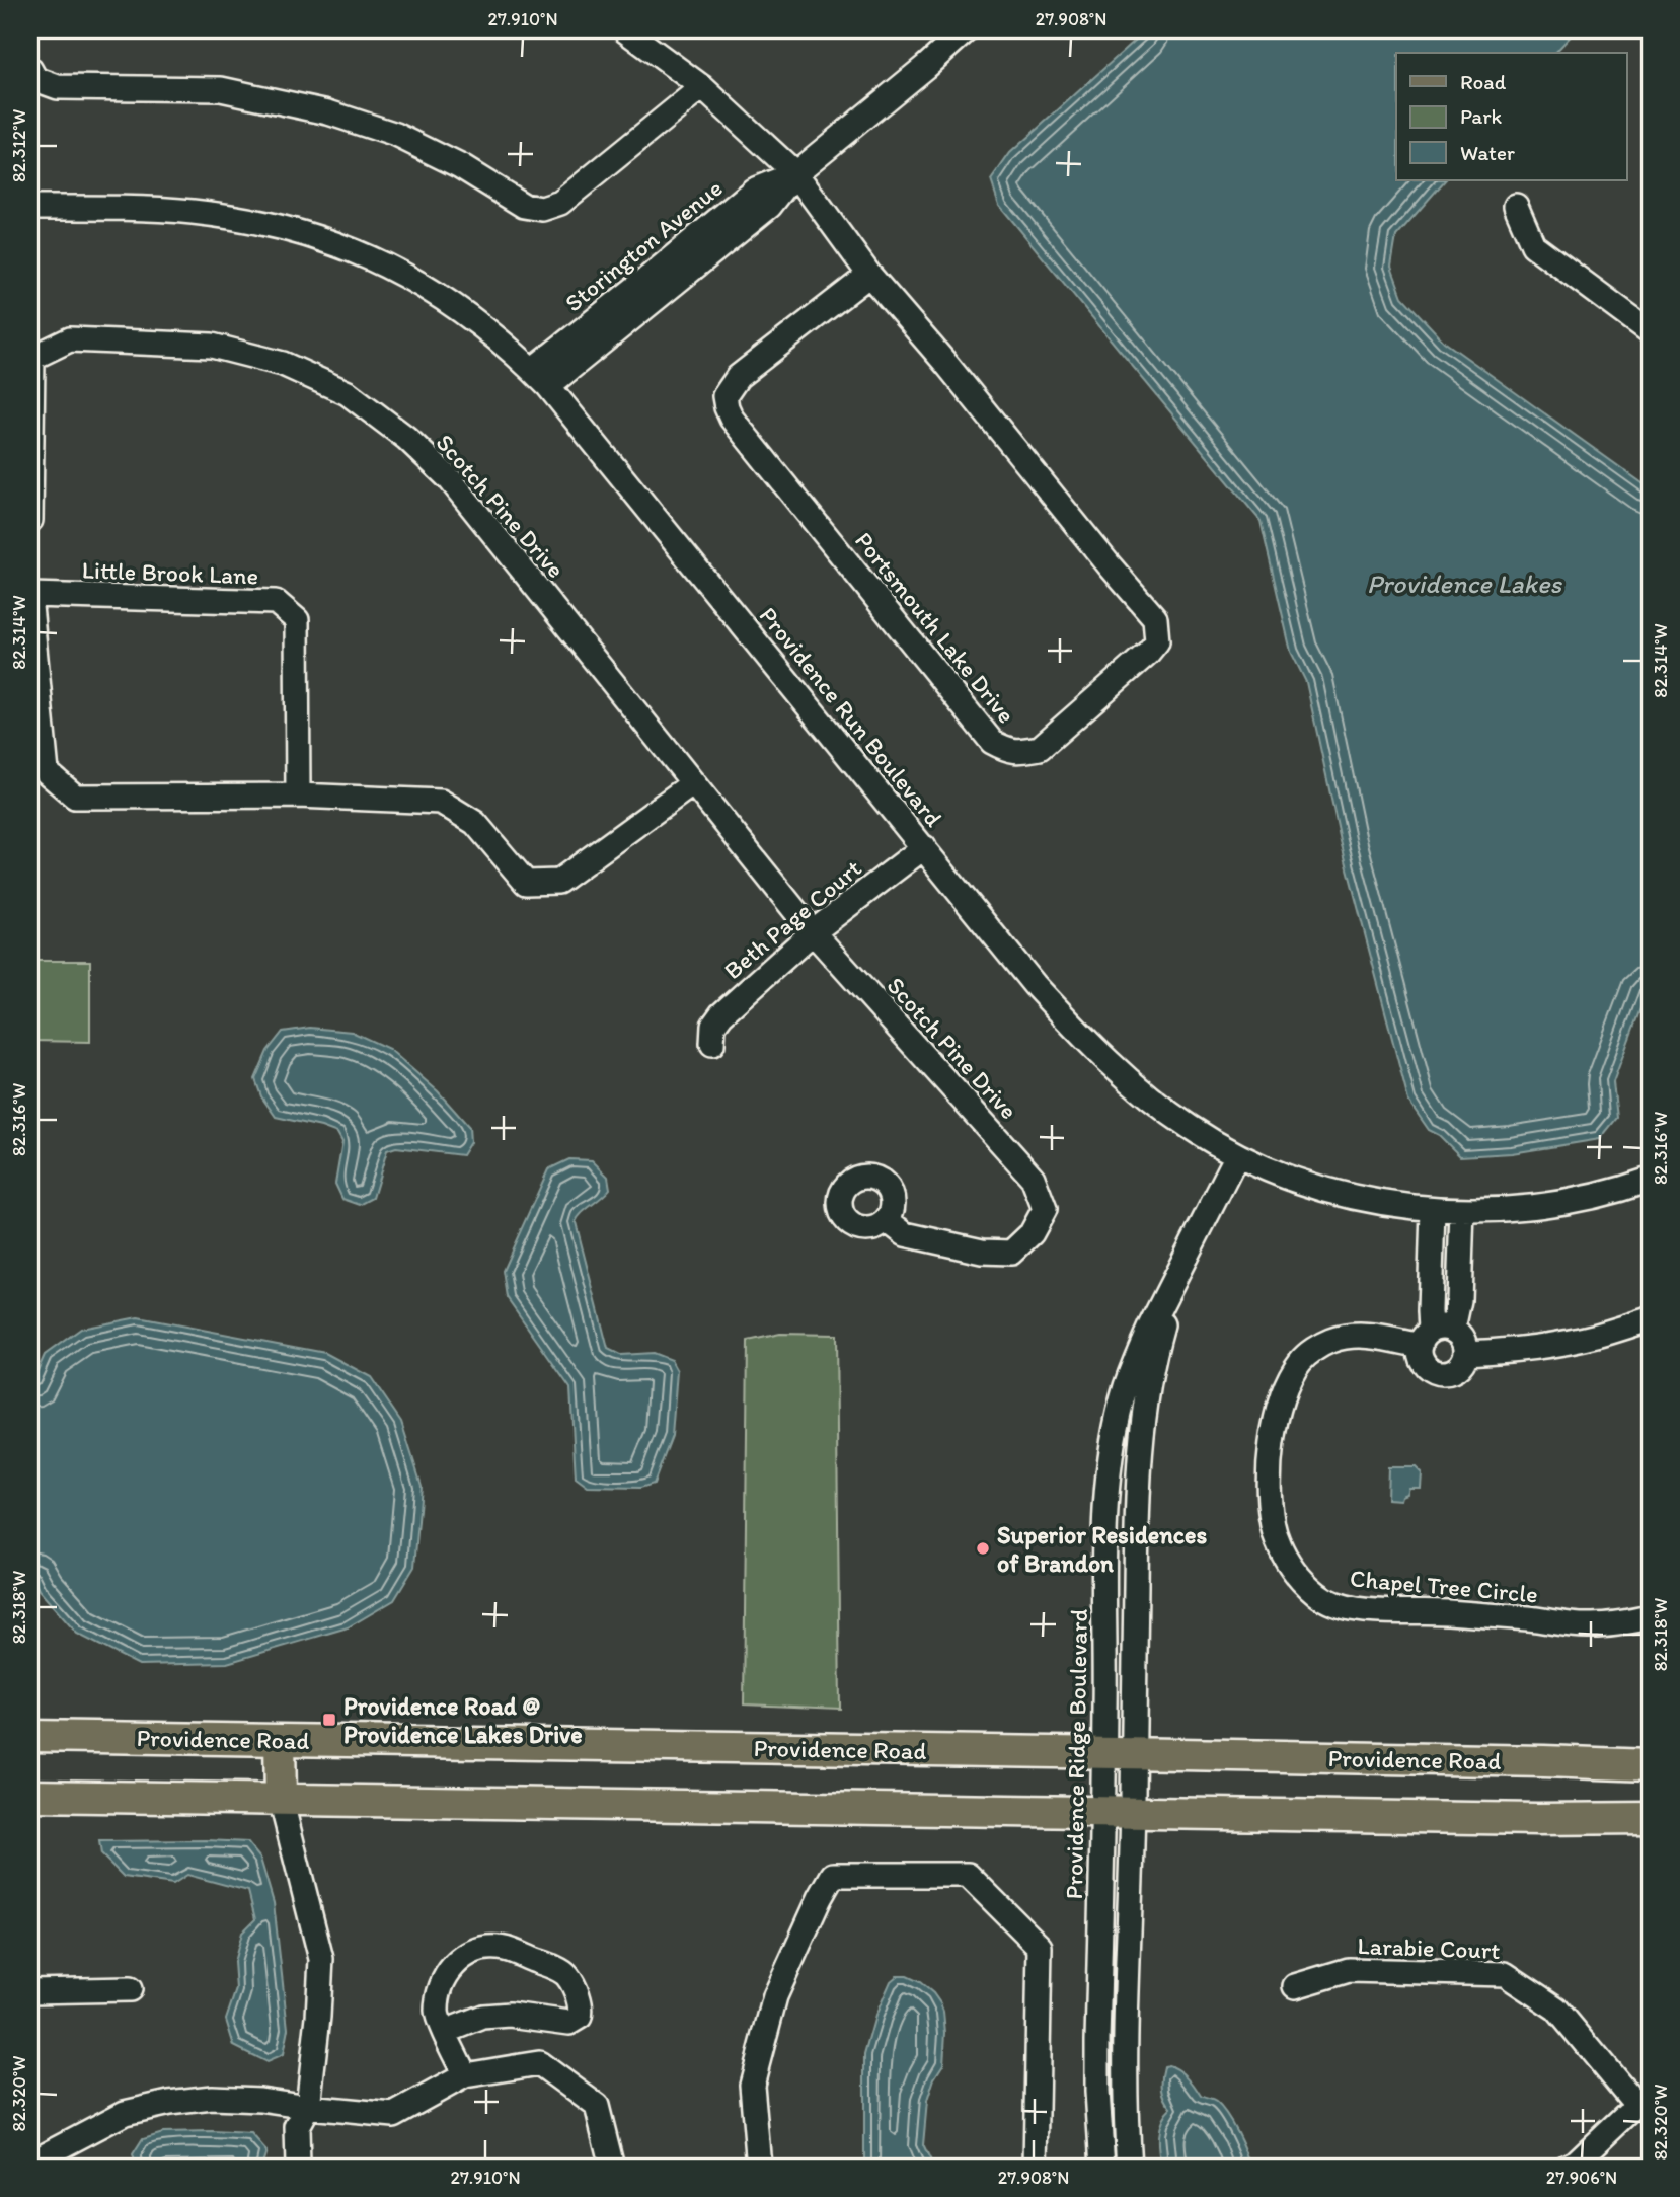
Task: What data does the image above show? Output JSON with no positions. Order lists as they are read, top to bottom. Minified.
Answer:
{"streets":{"main road":["Providence Road"],"street":["Storington Avenue","Scotch Pine Drive","Little Brook Lane","Portsmouth Lake Drive","Providence Run Boulevard","Beth Page Court","Chapel Tree Circle","Providence Ridge Boulevard","Larabie Court"]},"crossings":[["Storington Avenue","Portsmouth Lake Drive"],["Storington Avenue","Providence Run Boulevard"],["Scotch Pine Drive","Beth Page Court"],["Providence Run Boulevard","Beth Page Court"],["Providence Run Boulevard","Providence Ridge Boulevard"],["Providence Road","Providence Ridge Boulevard"]],"water":["Providence Lakes"],"places":{"other":["Superior Residences of Brandon"],"transit":["Providence Road @ Providence Lakes Drive"]},"legend":["Road","Park","Water"],"coordinates":["27.910°N","27.908°N","82.312°W","82.314°W","82.316°W","82.318°W","82.320°W","27.906°N"]}
